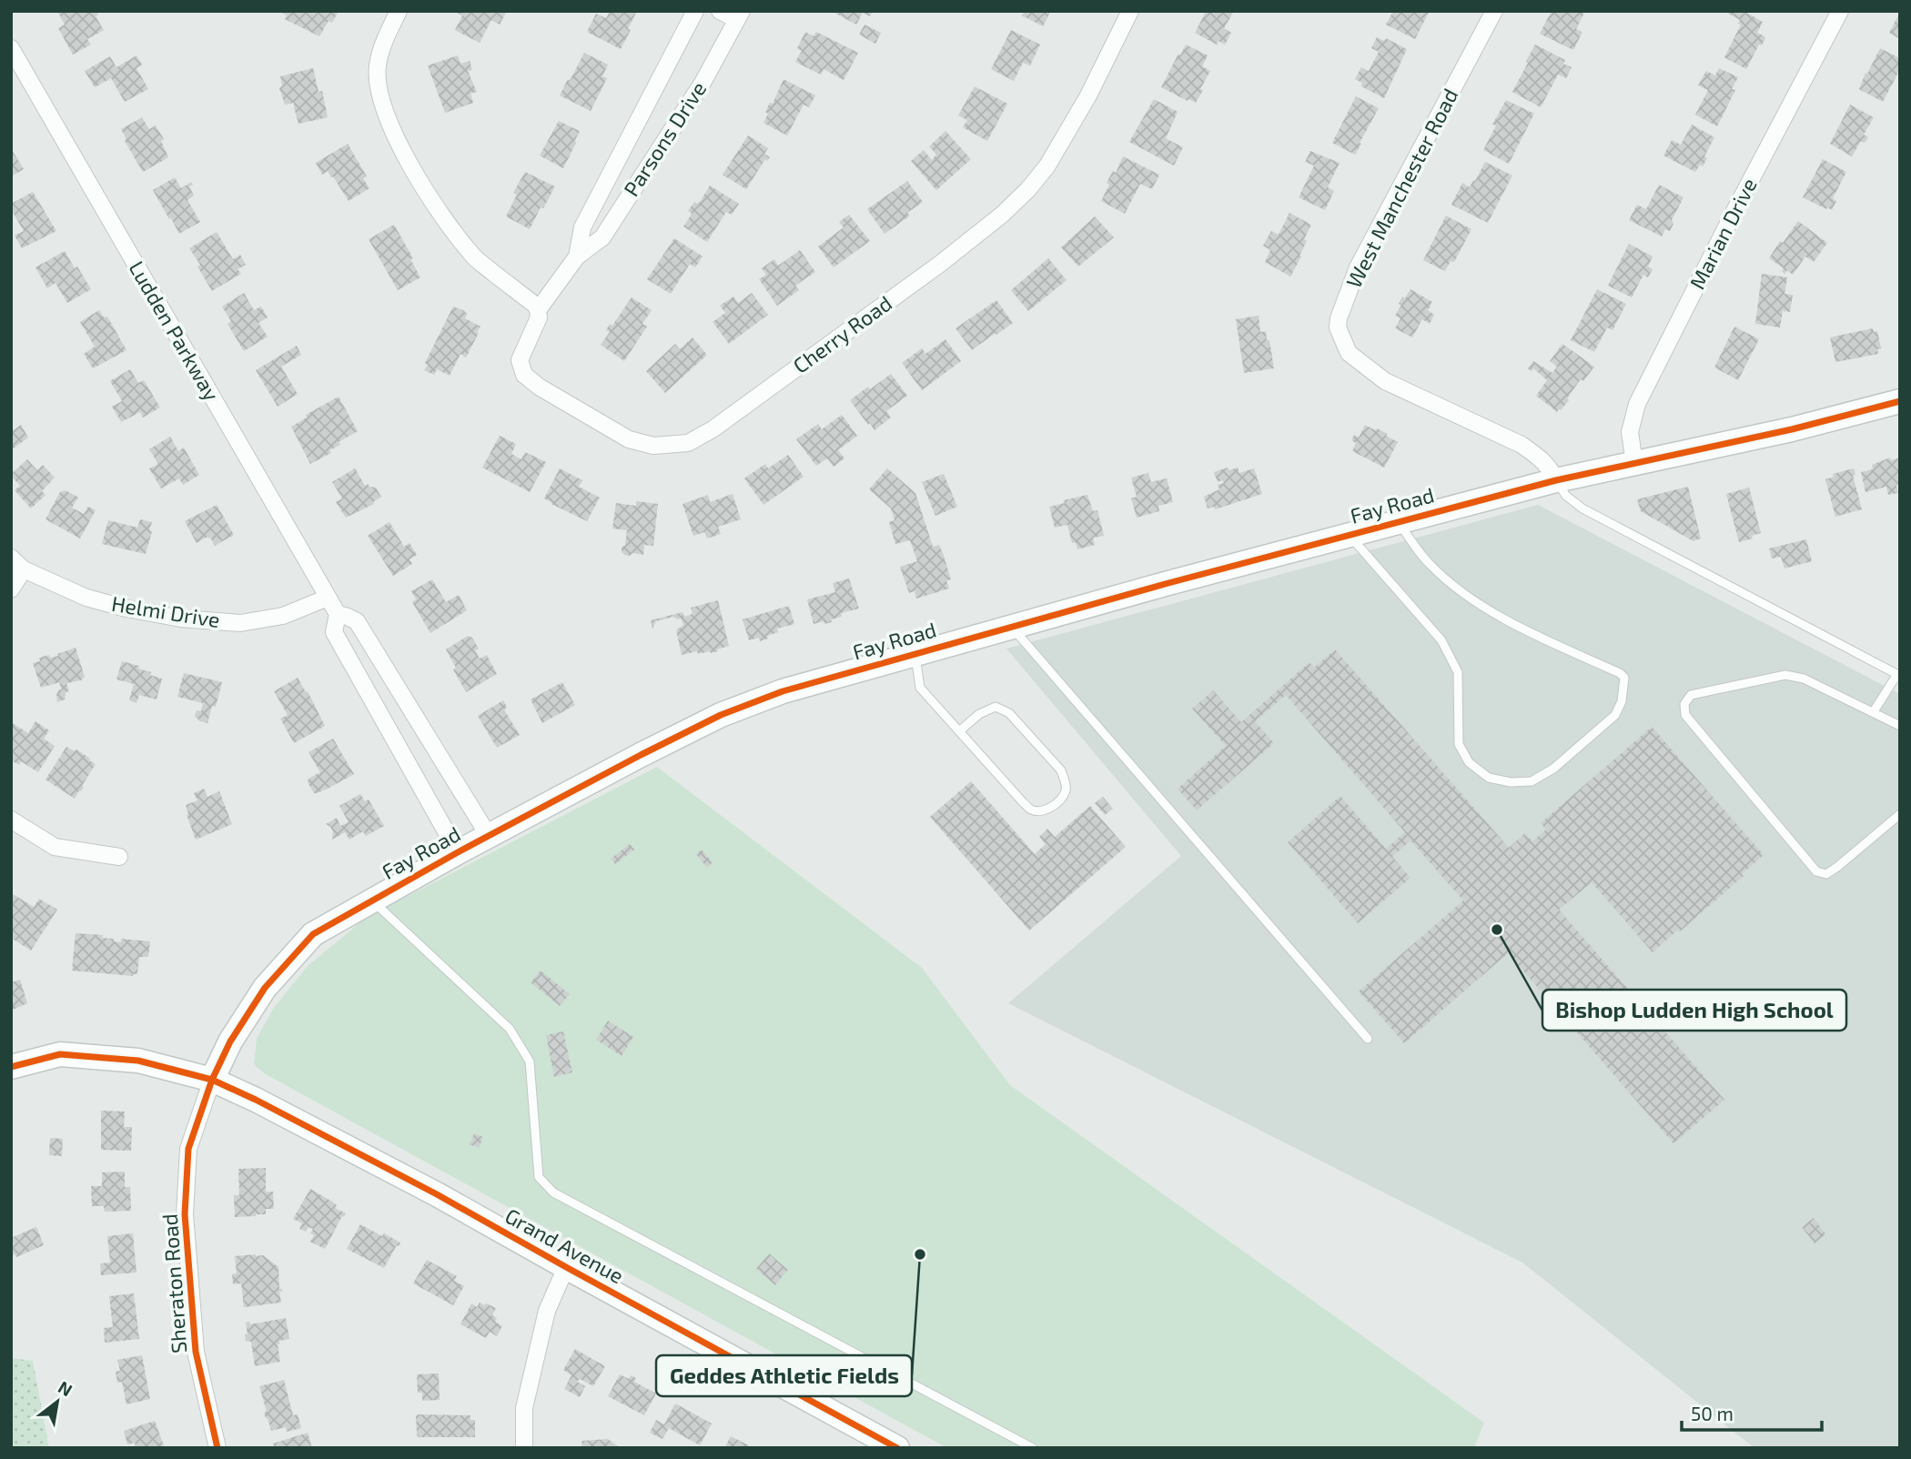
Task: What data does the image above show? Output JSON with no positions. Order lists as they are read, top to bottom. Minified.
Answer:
{"streets":{"street":["Parsons Drive","West Manchester Road","Marian Drive","Ludden Parkway","Cherry Road","Fay Road","Helmi Drive","Grand Avenue","Sheraton Road"]},"crossings":[["Parsons Drive","Cherry Road"],["West Manchester Road","Fay Road"],["Marian Drive","Fay Road"],["Ludden Parkway","Fay Road"],["Ludden Parkway","Helmi Drive"],["Fay Road","Grand Avenue"],["Fay Road","Sheraton Road"],["Grand Avenue","Sheraton Road"]],"places":["Bishop Ludden High School","Geddes Athletic Fields"],"scale_bar":"50 m","north":"top right"}
